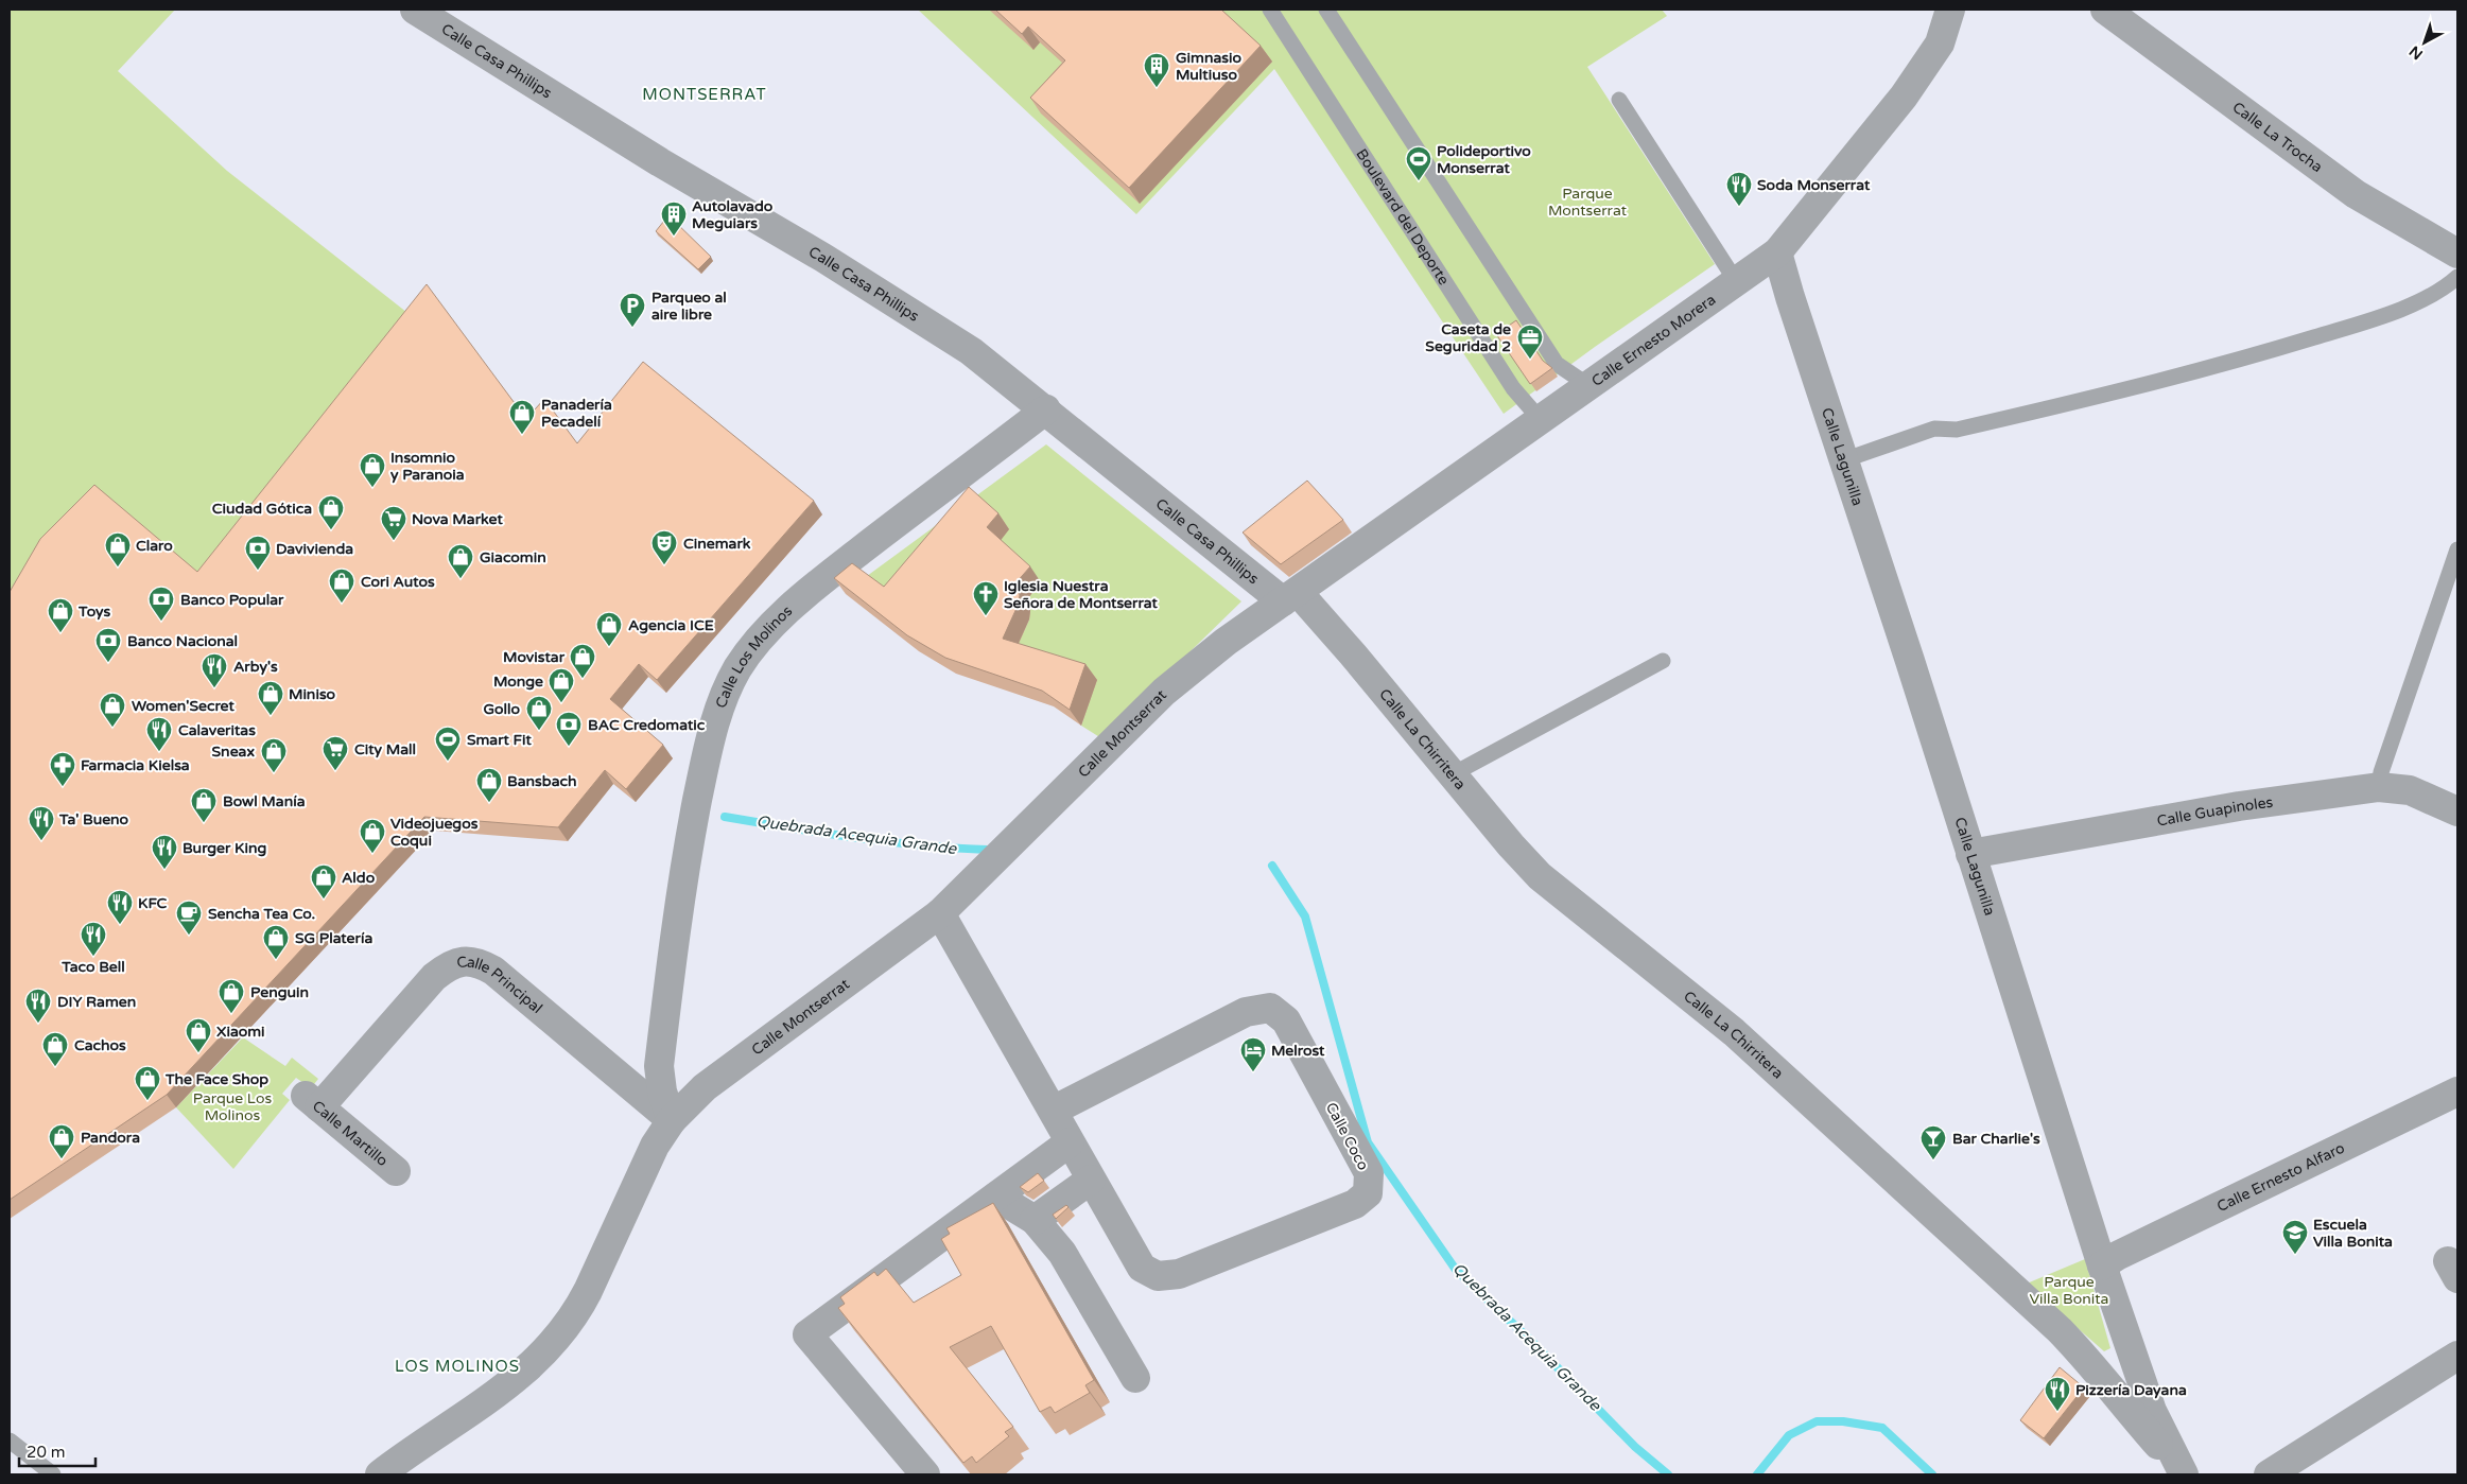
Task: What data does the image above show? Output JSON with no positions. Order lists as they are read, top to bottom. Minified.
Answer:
{"streets":{"street":["Calle Casa Phillips","Calle La Trocha","Calle Ernesto Morera","Calle Lagunilla","Calle Los Molinos","Calle Montserrat","Calle La Chirritera","Calle Guapinoles","Calle Principal","Calle Martillo","Calle Coco","Calle Ernesto Alfaro"],"lane":["Boulevard del Deporte"]},"crossings":[["Calle Casa Phillips","Calle Ernesto Morera"],["Calle Casa Phillips","Calle Los Molinos"],["Calle Casa Phillips","Calle Montserrat"],["Calle Casa Phillips","Calle La Chirritera"],["Boulevard del Deporte","Calle Ernesto Morera"],["Calle Ernesto Morera","Calle Lagunilla"],["Calle Ernesto Morera","Calle Montserrat"],["Calle Ernesto Morera","Calle La Chirritera"],["Calle Lagunilla","Calle La Chirritera"],["Calle Lagunilla","Calle Guapinoles"],["Calle Lagunilla","Calle Ernesto Alfaro"],["Calle Los Molinos","Calle Montserrat"],["Calle Los Molinos","Calle Principal"],["Calle Montserrat","Calle La Chirritera"],["Calle Montserrat","Calle Principal"],["Calle Montserrat","Calle Coco"],["Calle Principal","Calle Martillo"]],"districts":["MONTSERRAT","LOS MOLINOS"],"water":["Quebrada Acequia Grande"],"parks":["Parque Montserrat","Parque Los Molinos","Parque Villa Bonita"],"places":{"building":["Gimnasio Multiuso","Autolavado Meguiars"],"sports":["Polideportivo Monserrat","Smart Fit"],"restaurant":["Soda Monserrat","Arby's","Calaveritas","Ta' Bueno","Burger King","KFC","Taco Bell","DIY Ramen","Pizzería Dayana"],"parking":["Parqueo al aire libre"],"office":["Caseta de Seguridad 2"],"shop":["Panadería Pecadelí","Insomnio y Paranoia","Ciudad Gótica","Claro","Giacomin","Cori Autos","Toys","Agencia ICE","Movistar","Monge","Miniso","Women'Secret","Gollo","Sneax","Bansbach","Bowl Manía","Videojuegos Coqui","Aldo","SG Platería","Penguin","Xiaomi","Cachos","The Face Shop","Pandora"],"supermarket":["Nova Market","City Mall"],"theatre":["Cinemark"],"bank":["Davivienda","Banco Popular","Banco Nacional","BAC Credomatic"],"church":["Iglesia Nuestra Señora de Montserrat"],"pharmacy":["Farmacia Kielsa"],"cafe":["Sencha Tea Co."],"hotel":["Melrost"],"bar":["Bar Charlie's"],"school or university":["Escuela Villa Bonita"]},"scale_bar":"20 m","north":"bottom left"}
